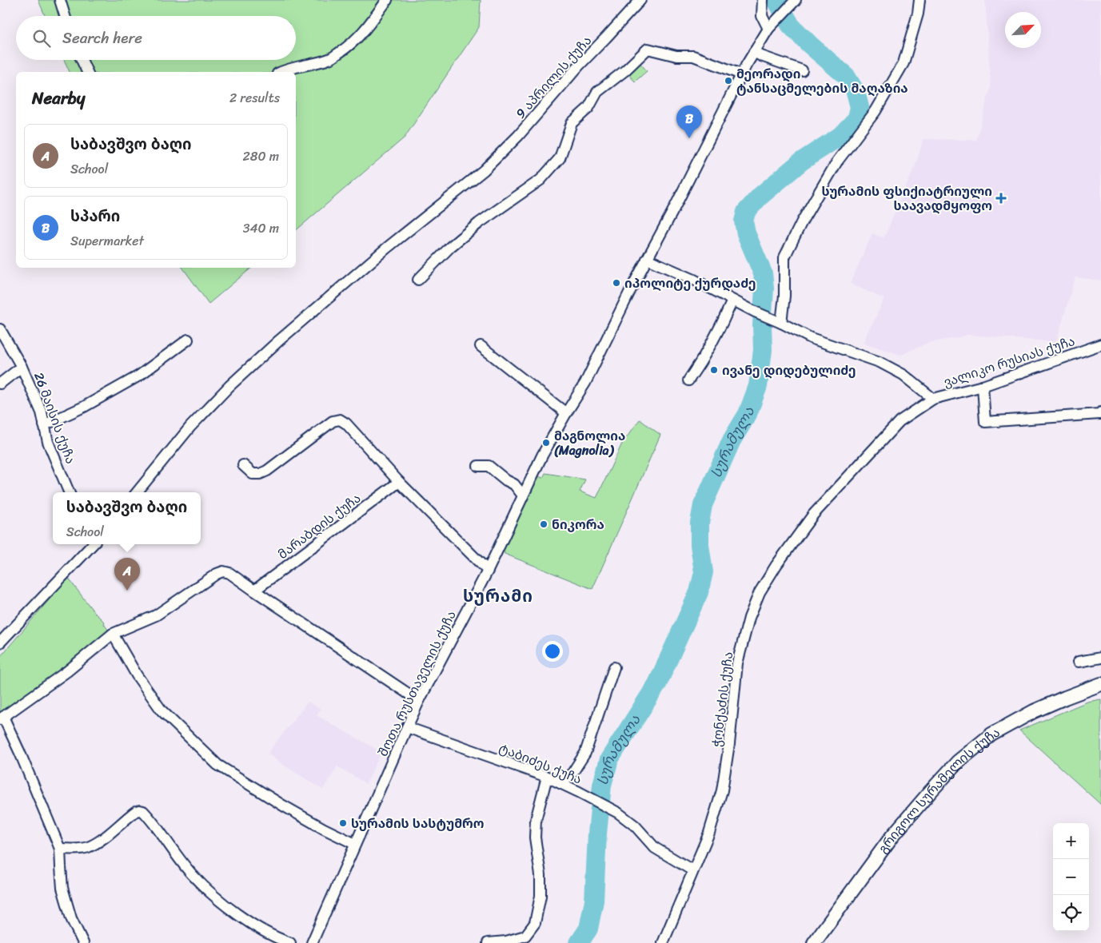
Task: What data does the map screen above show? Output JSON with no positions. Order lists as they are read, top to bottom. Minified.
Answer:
{"streets":{"main road":["გრიგოლ სურამელის ქუჩა"],"street":["9 აპრილის ქუჩა","ვალიკო რუსიას ქუჩა","26 მაისის ქუჩა","მარაბდის ქუჩა","შოთა რუსთაველის ქუჩა","ჭონქაძის ქუჩა","ტაბიძეს ქუჩა"]},"crossings":[["ვალიკო რუსიას ქუჩა","შოთა რუსთაველის ქუჩა"],["ვალიკო რუსიას ქუჩა","ჭონქაძის ქუჩა"],["შოთა რუსთაველის ქუჩა","ტაბიძეს ქუჩა"],["ჭონქაძის ქუჩა","ტაბიძეს ქუჩა"]],"districts":["სურამი"],"water":["სურამულა"],"places":{"other":["მეორადი ტანსაცმელების მაღაზია","იპოლიტე ქურდაძე","ივანე დიდებულიძე","მაგნოლია (Magnolia)","ნიკორა","სურამის სასტუმრო"],"health":["სურამის ფსიქიატრიული საავადმყოფო"]},"north":"top right","page":{"search":"Search here","heading":["Nearby","2 results"],"pins":["B","A"],"list":[{"mark":"A","name":"საბავშვო ბაღი","note":"School","value":"280 m"},{"mark":"B","name":"სპარი","note":"Supermarket","value":"340 m"}],"popup":["საბავშვო ბაღი","School"],"map_buttons":["+","−"]}}
